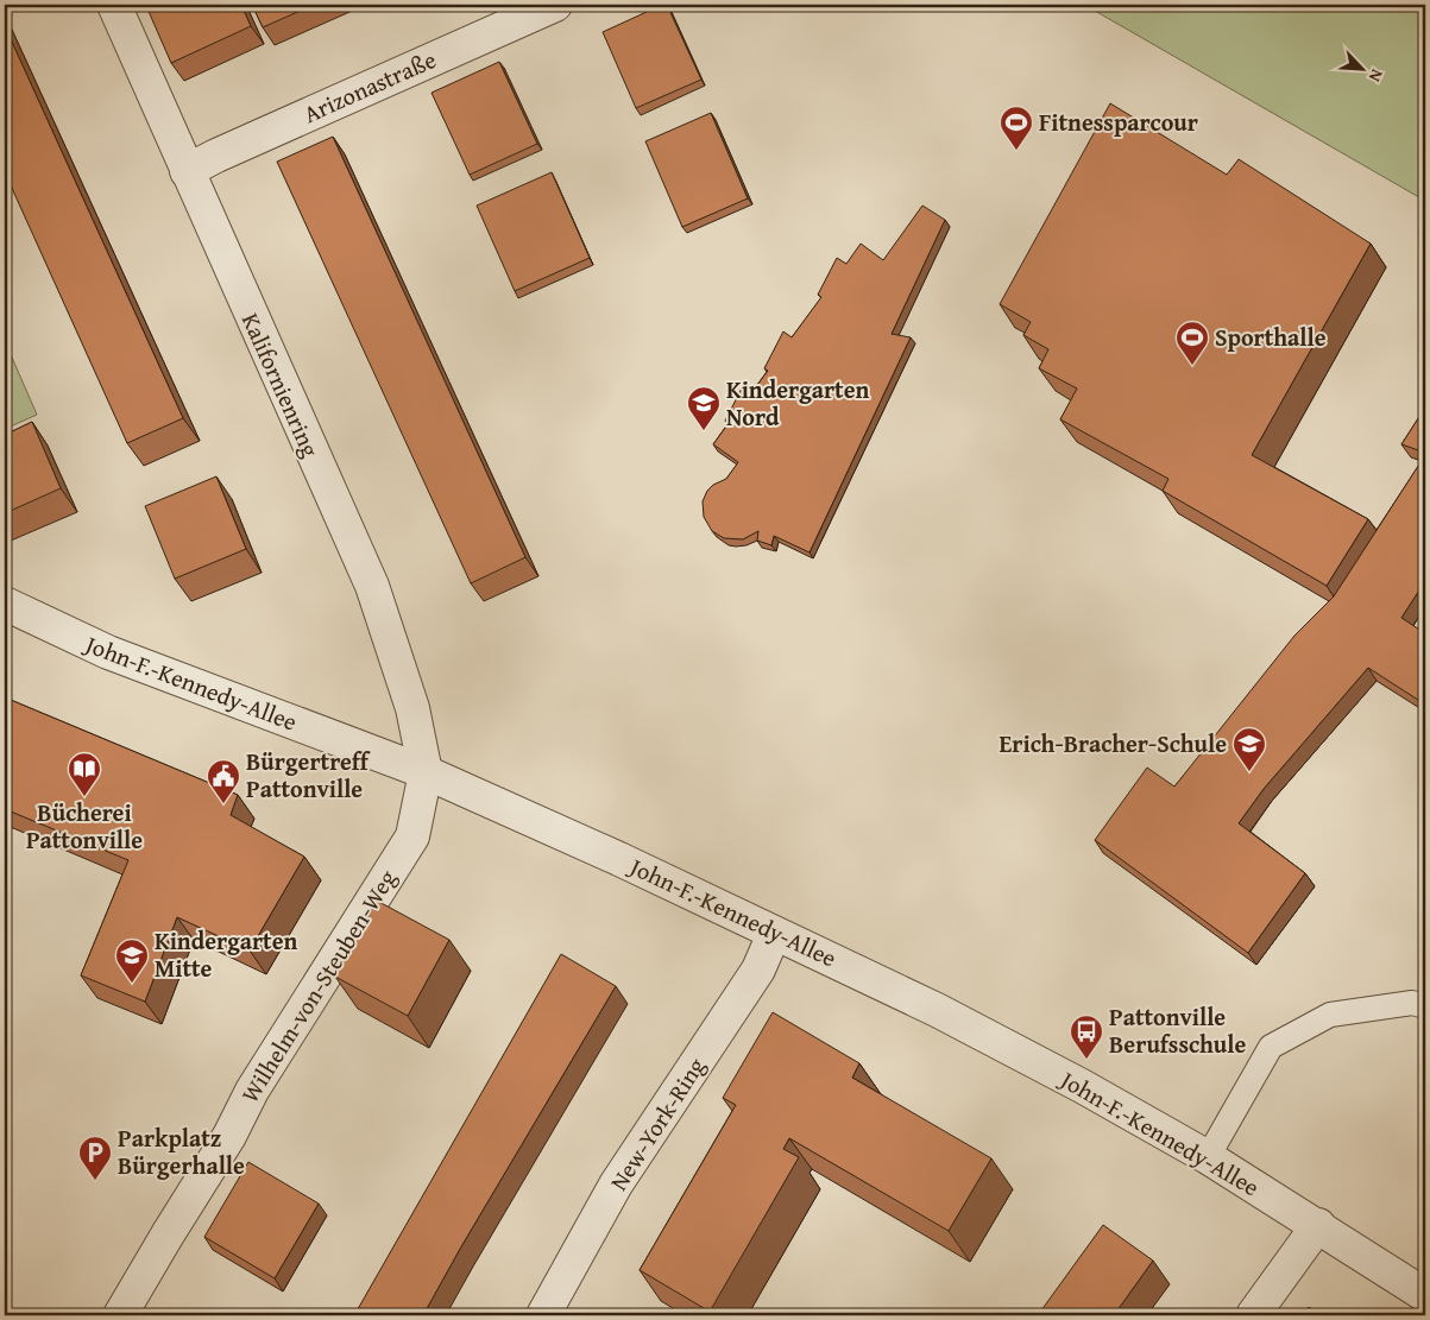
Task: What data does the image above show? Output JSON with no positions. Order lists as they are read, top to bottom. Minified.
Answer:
{"streets":{"street":["Arizonastraße","Kalifornienring","John-F.-Kennedy-Allee","Wilhelm-von-Steuben-Weg","New-York-Ring"]},"crossings":[["Arizonastraße","Kalifornienring"],["Kalifornienring","John-F.-Kennedy-Allee"],["Kalifornienring","Wilhelm-von-Steuben-Weg"],["John-F.-Kennedy-Allee","Wilhelm-von-Steuben-Weg"],["John-F.-Kennedy-Allee","New-York-Ring"]],"places":{"sports":["Fitnessparcour","Sporthalle"],"school or university":["Kindergarten Nord","Erich-Bracher-Schule","Kindergarten Mitte"],"library":["Bücherei Pattonville"],"public building":["Bürgertreff Pattonville"],"bus stop":["Pattonville Berufsschule"],"parking":["Parkplatz Bürgerhalle"]},"north":"bottom right"}
